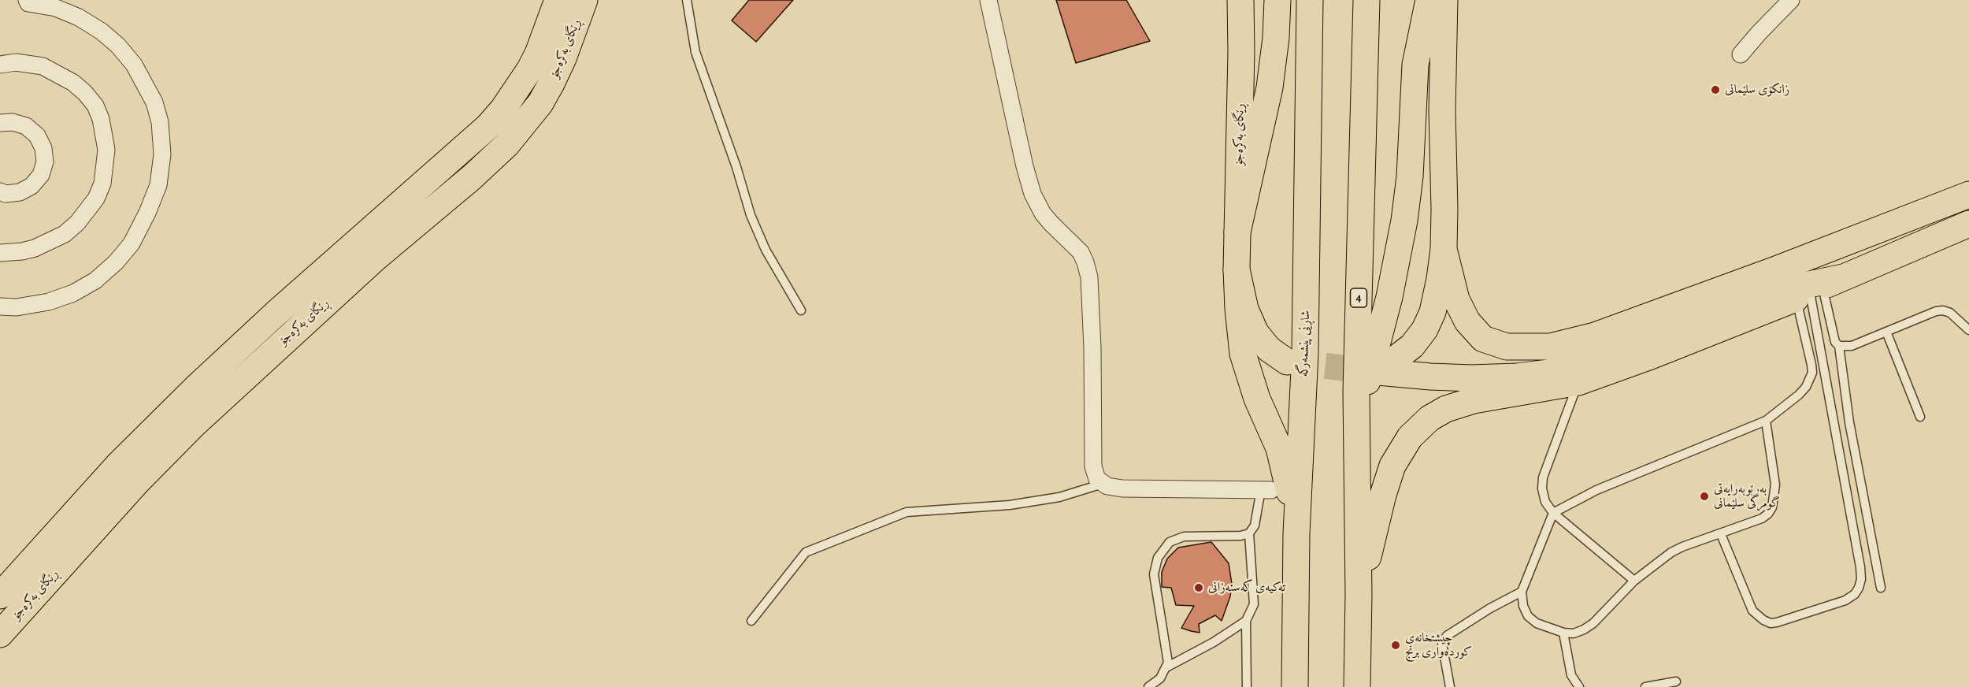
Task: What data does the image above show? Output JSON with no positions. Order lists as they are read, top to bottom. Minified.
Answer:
{"streets":{"main road":["ڕێگای بەکرەجۆ","4","شاڕێی پێشمەرگە"]},"places":["زانکۆی سلێمانی","بەڕێوبەرایەتی گومرگی سلێمانی","تەکیەی کەسنەزانی","چيشتخانەی کوردەواری برنج"]}
